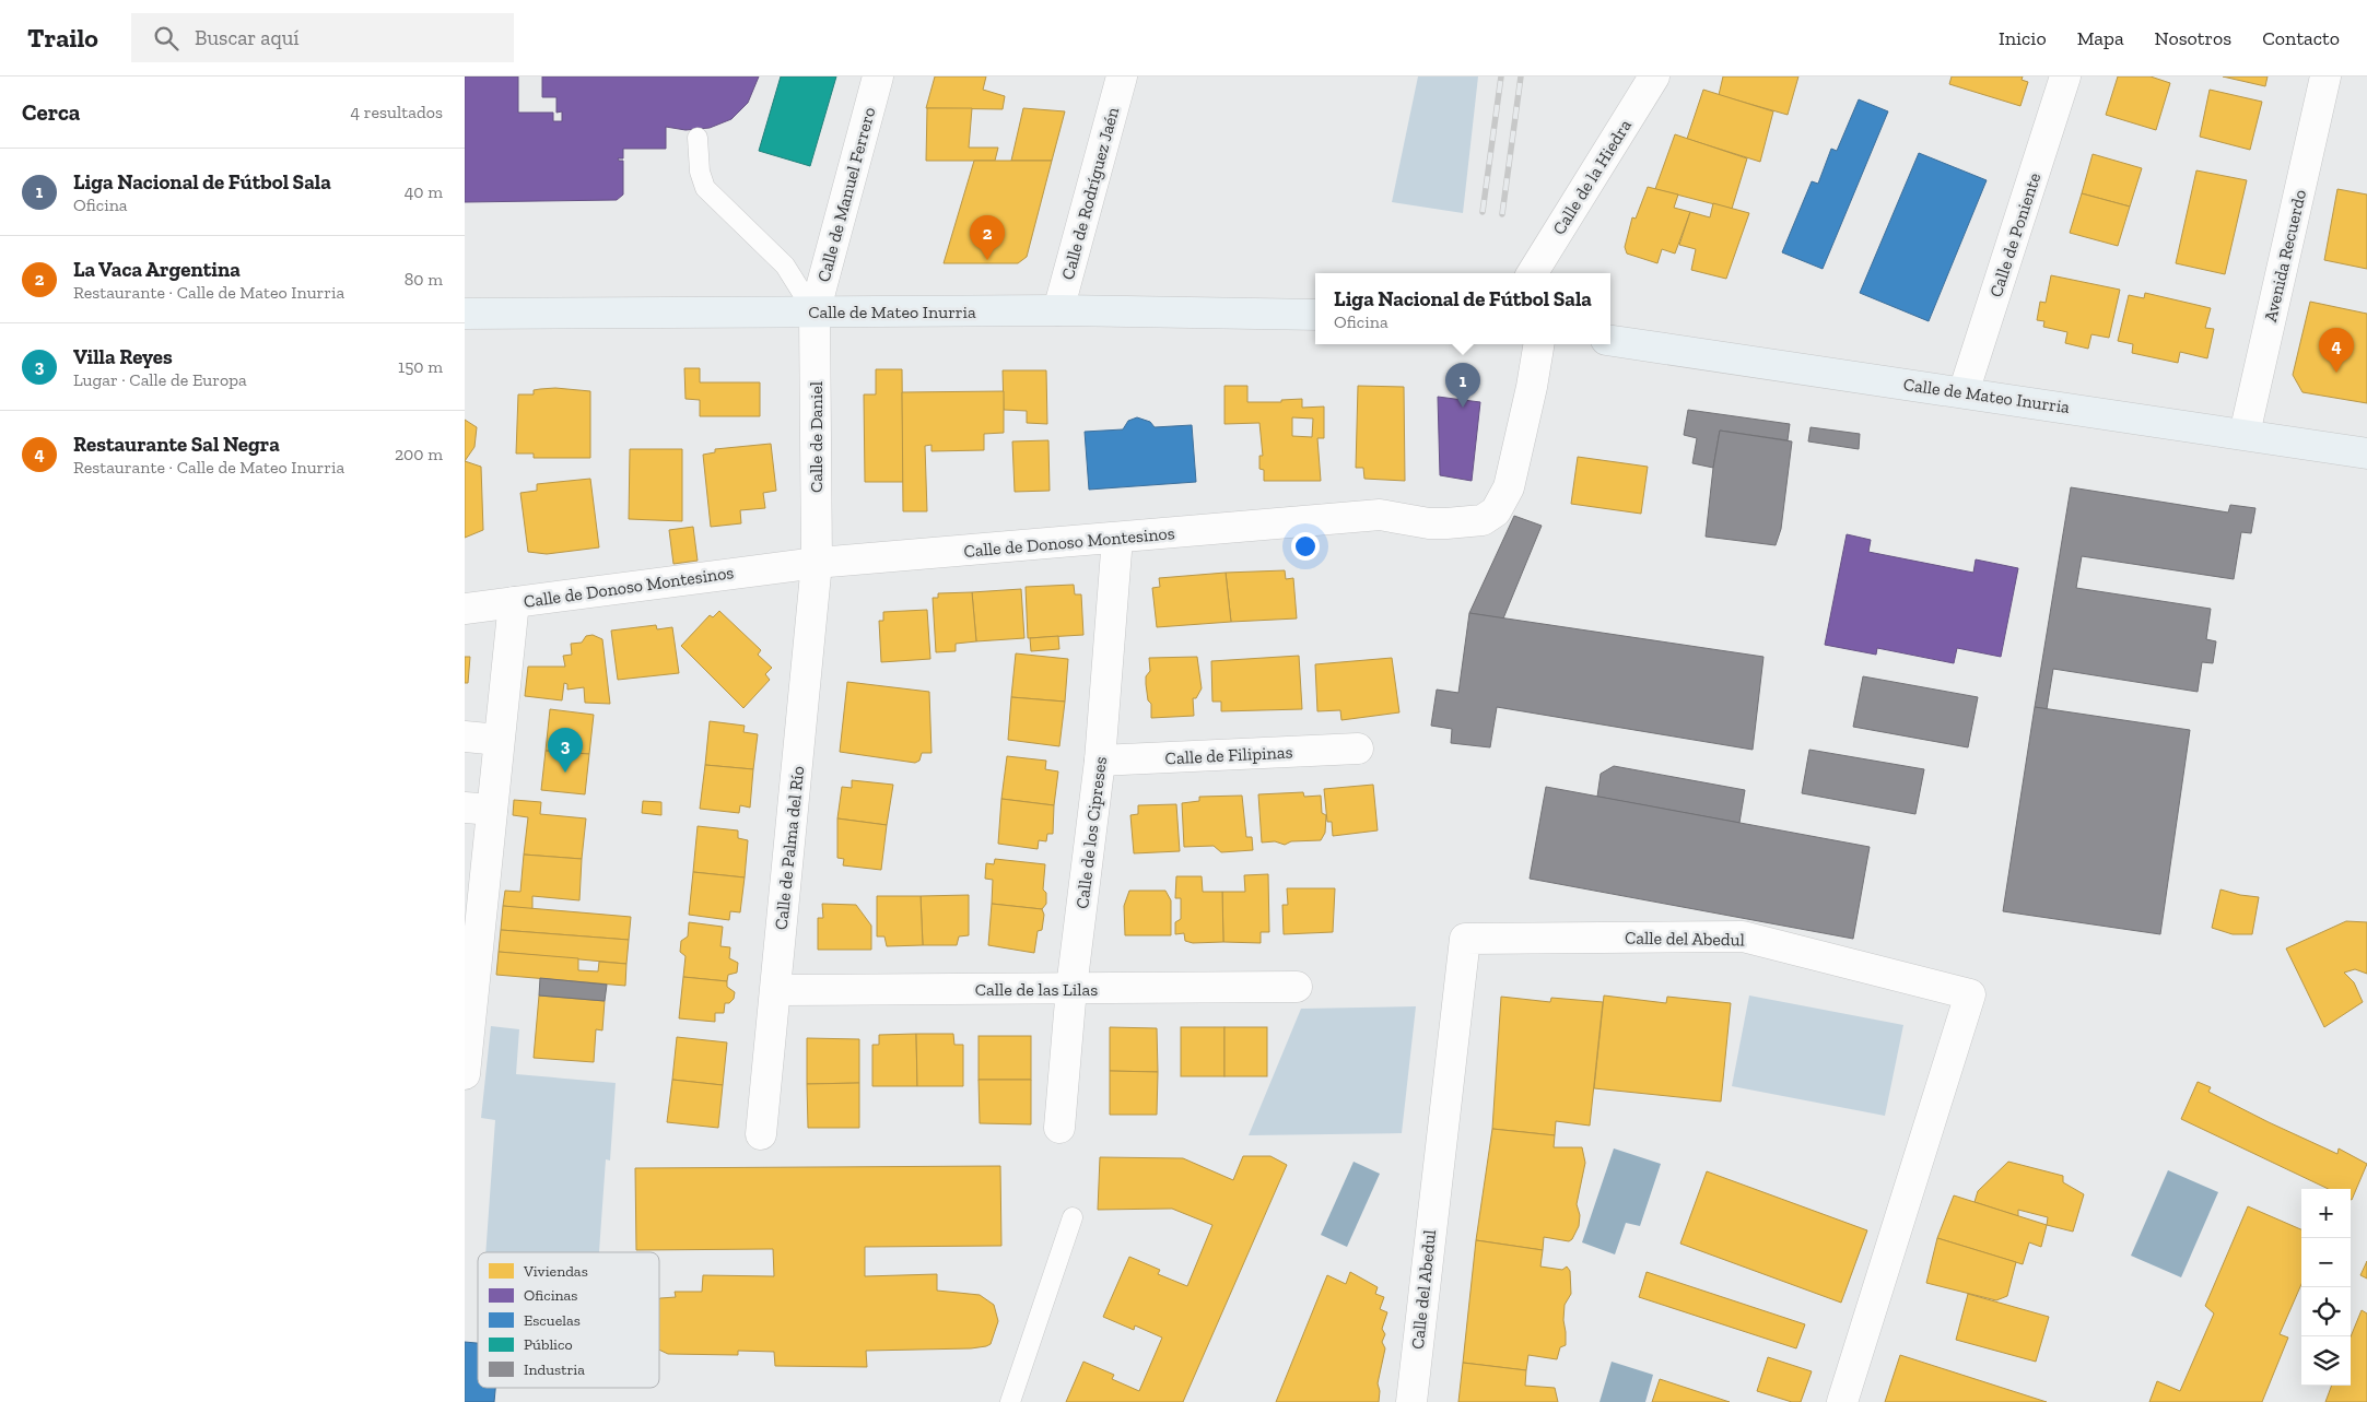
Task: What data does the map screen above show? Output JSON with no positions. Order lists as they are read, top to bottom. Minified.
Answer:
{"streets":{"main road":["Calle de Mateo Inurria"],"street":["Calle de la Hiedra","Calle de Rodríguez Jaén","Calle de Manuel Ferrero","Calle de Poniente","Avenida Recuerdo","Calle de Daniel","Calle de Donoso Montesinos","Calle de Filipinas","Calle de los Cipreses","Calle de Palma del Río","Calle del Abedul","Calle de las Lilas"]},"crossings":[["Calle de Rodríguez Jaén","Calle de Mateo Inurria"],["Calle de Manuel Ferrero","Calle de Mateo Inurria"],["Calle de Manuel Ferrero","Calle de Daniel"],["Calle de Poniente","Calle de Mateo Inurria"],["Avenida Recuerdo","Calle de Mateo Inurria"],["Calle de Mateo Inurria","Calle de Daniel"],["Calle de Daniel","Calle de Donoso Montesinos"],["Calle de Daniel","Calle de Palma del Río"],["Calle de Donoso Montesinos","Calle de los Cipreses"],["Calle de Donoso Montesinos","Calle de Palma del Río"],["Calle de Filipinas","Calle de los Cipreses"],["Calle de los Cipreses","Calle de las Lilas"],["Calle de Palma del Río","Calle de las Lilas"]],"legend":["Viviendas","Oficinas","Escuelas","Público","Industria"],"page":{"header":"Trailo","search":"Buscar aquí","nav":["Inicio","Mapa","Nosotros","Contacto"],"heading":["Cerca","4 resultados"],"list":[{"mark":"1","name":"Liga Nacional de Fútbol Sala","note":"Oficina","value":"40 m"},{"mark":"2","name":"La Vaca Argentina","note":"Restaurante · Calle de Mateo Inurria","value":"80 m"},{"mark":"3","name":"Villa Reyes","note":"Lugar · Calle de Europa","value":"150 m"},{"mark":"4","name":"Restaurante Sal Negra","note":"Restaurante · Calle de Mateo Inurria","value":"200 m"}],"pins":["2","4","1","3"],"popup":["Liga Nacional de Fútbol Sala","Oficina"],"map_buttons":["+","−"]}}
